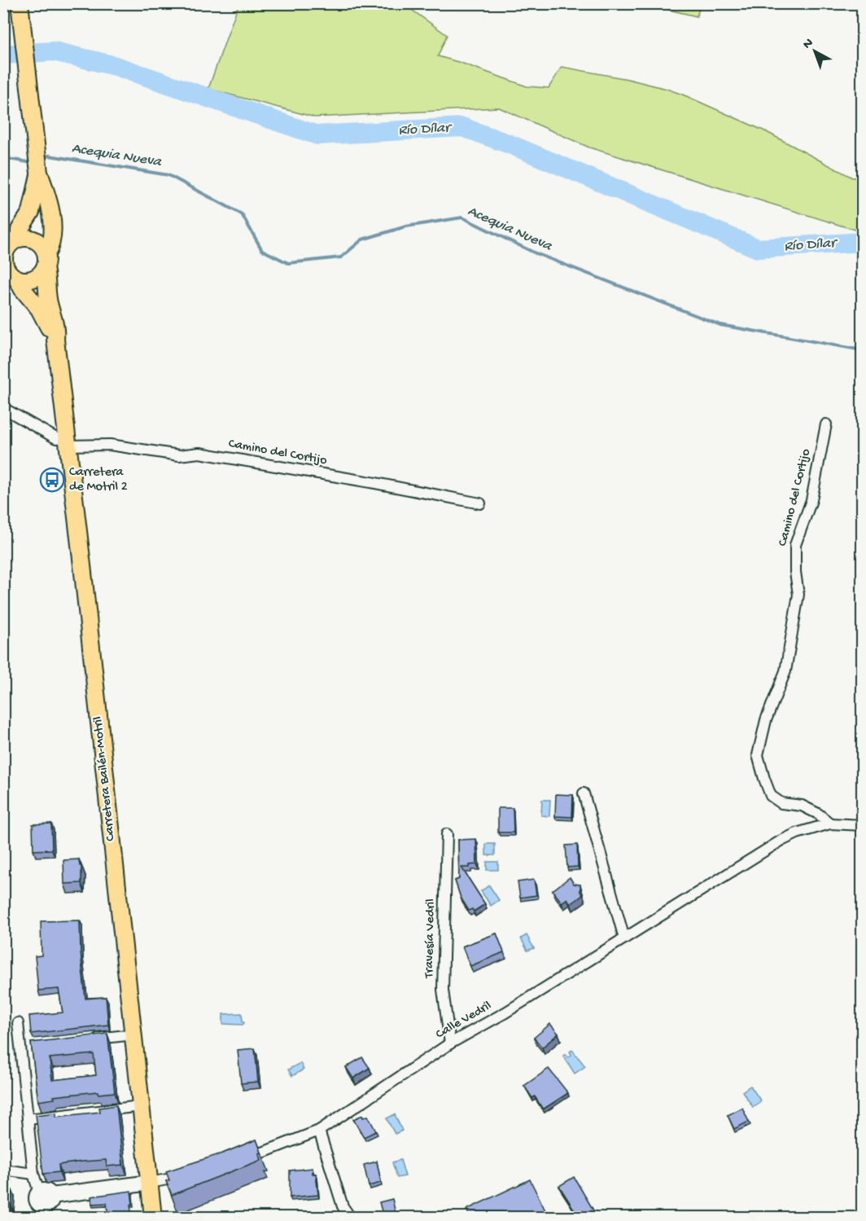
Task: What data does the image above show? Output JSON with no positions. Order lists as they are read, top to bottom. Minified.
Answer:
{"streets":{"main road":["Carretera Bailén-Motril"],"street":["Camino del Cortijo","Travesía Vedril","Calle Vedril"]},"crossings":[["Camino del Cortijo","Carretera Bailén-Motril"],["Camino del Cortijo","Calle Vedril"],["Travesía Vedril","Calle Vedril"]],"water":["Río Dílar","Acequia Nueva"],"places":{"bus stop":["Carretera de Motril 2"]},"north":"top left"}
